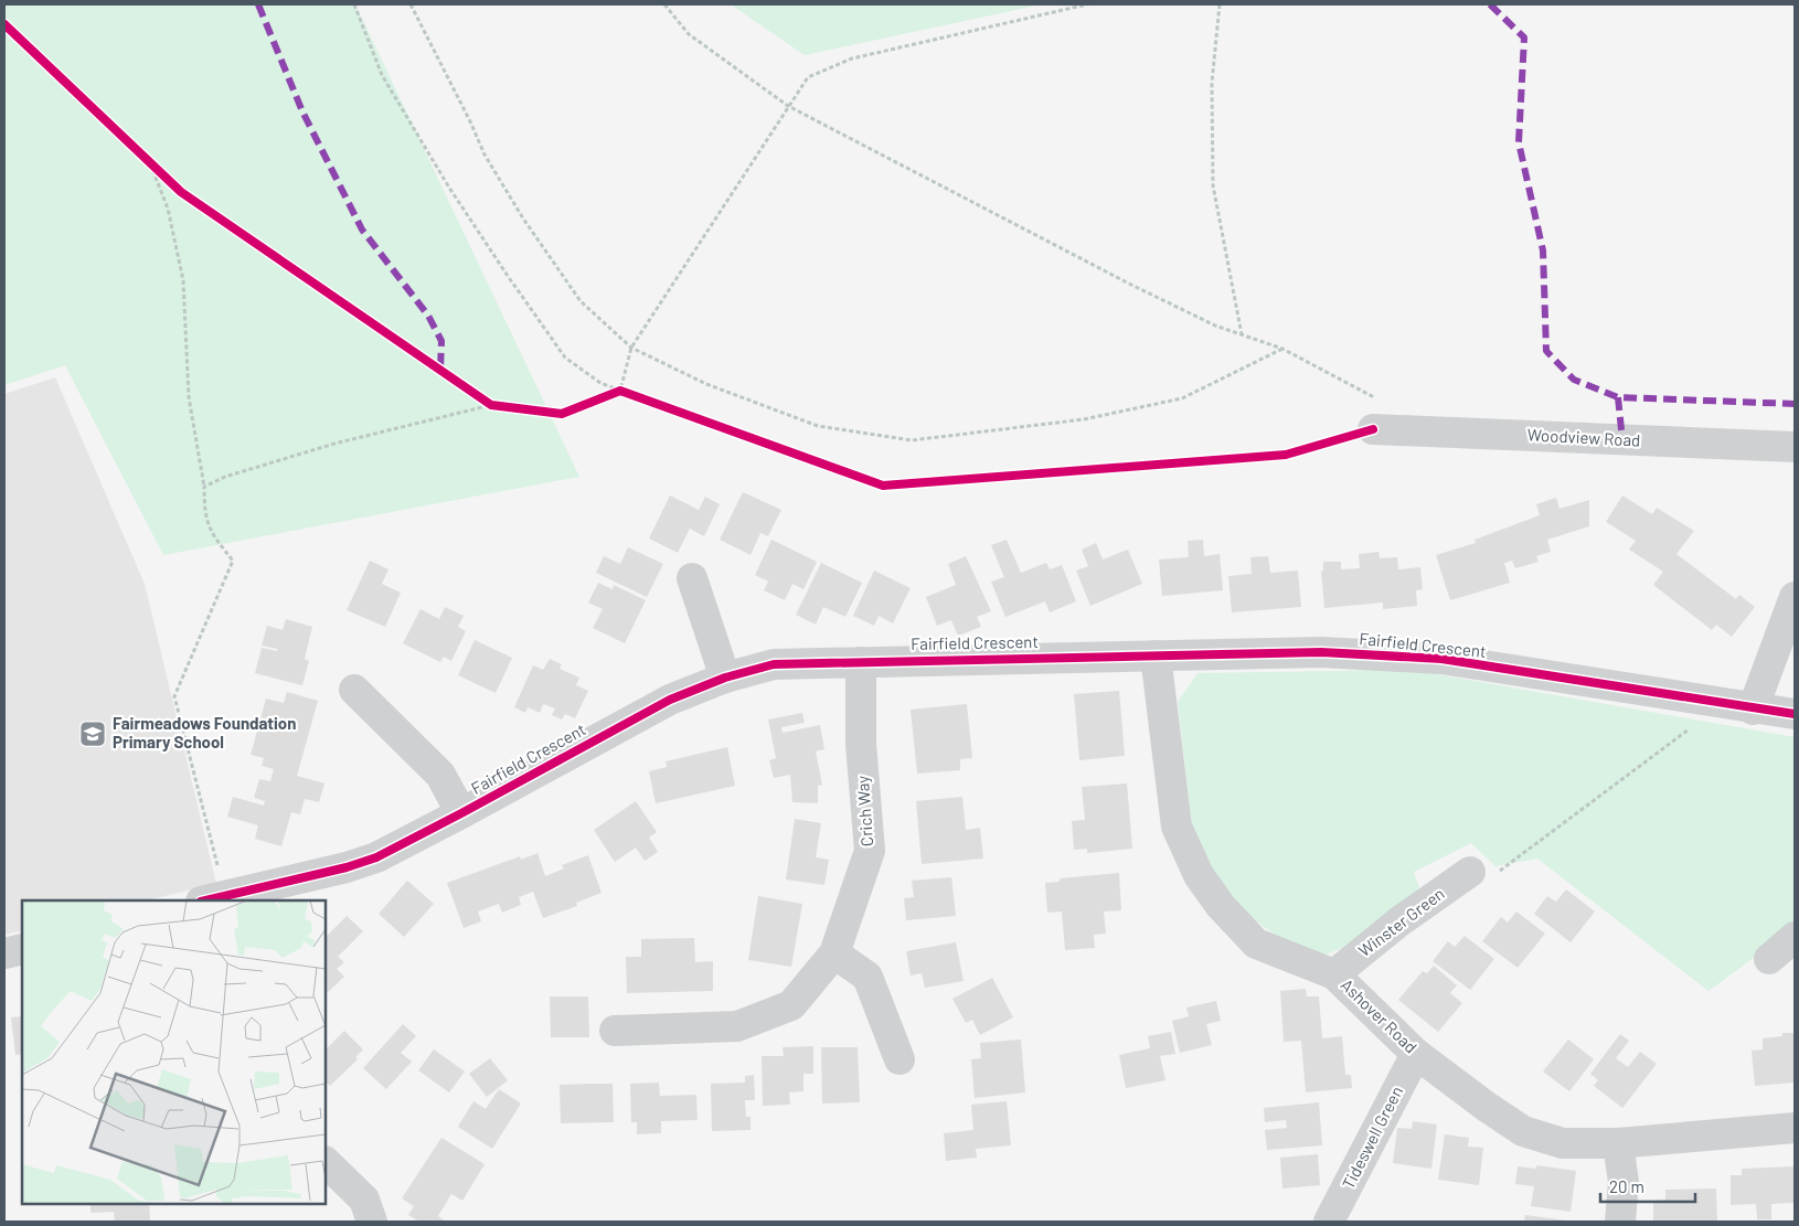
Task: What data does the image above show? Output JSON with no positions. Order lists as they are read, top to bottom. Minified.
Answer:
{"streets":{"street":["Woodview Road","Fairfield Crescent","Crich Way","Winster Green","Ashover Road","Tideswell Green"]},"crossings":[["Fairfield Crescent","Crich Way"],["Fairfield Crescent","Ashover Road"],["Winster Green","Ashover Road"],["Ashover Road","Tideswell Green"]],"places":{"school or university":["Fairmeadows Foundation Primary School"]},"scale_bar":"20 m"}
